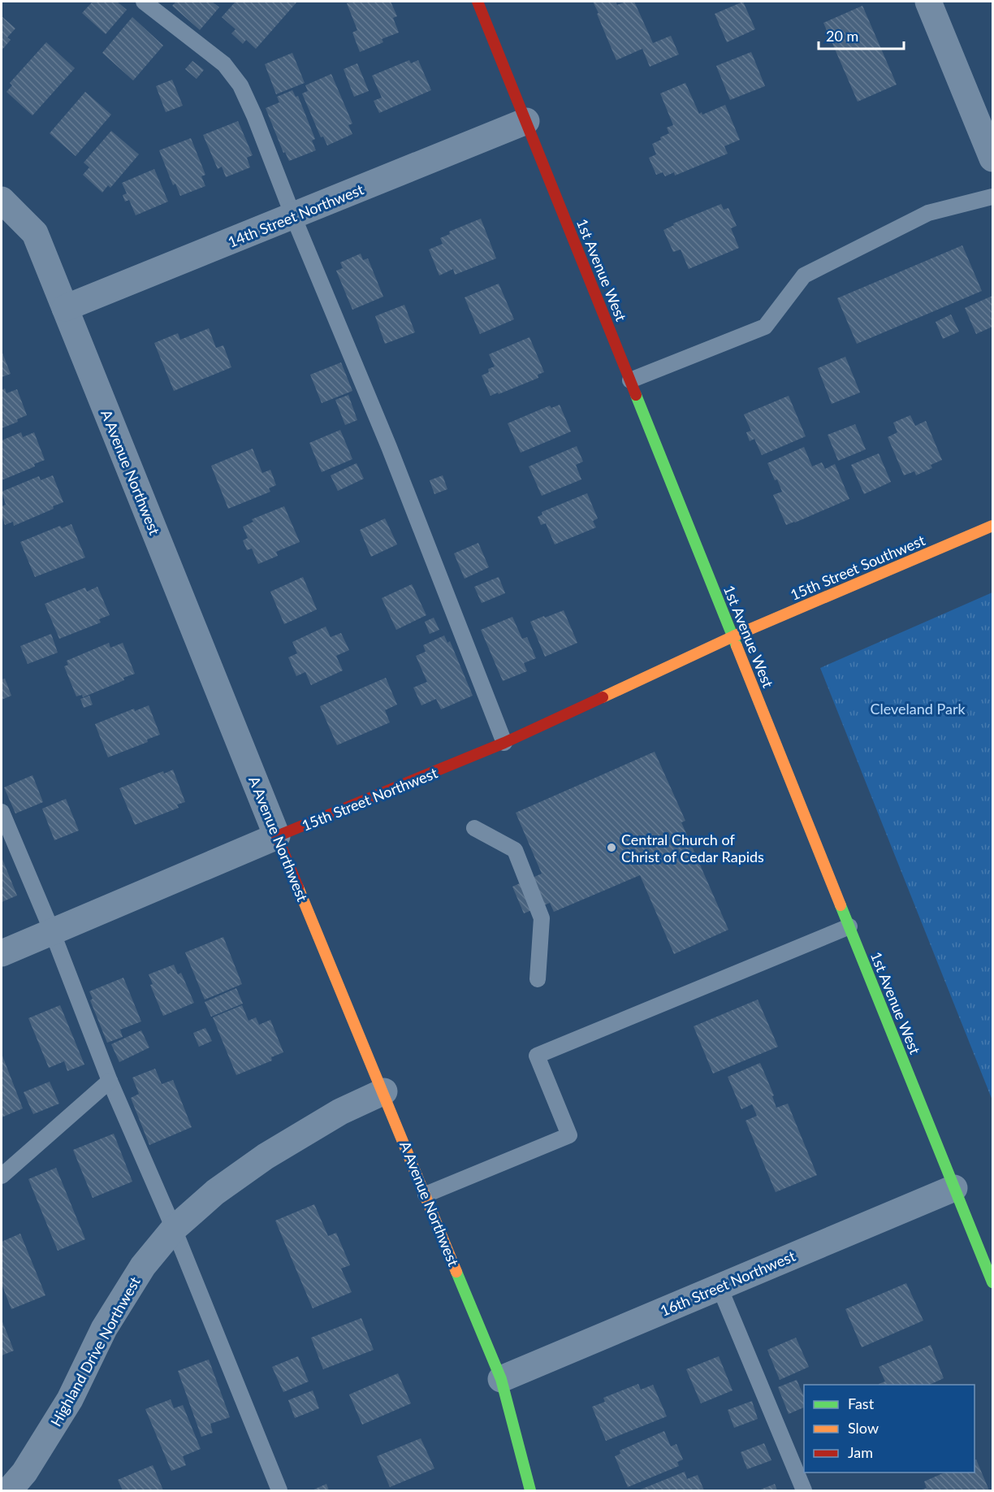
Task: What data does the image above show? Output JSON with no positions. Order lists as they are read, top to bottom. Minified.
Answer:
{"streets":{"street":["14th Street Northwest","1st Avenue West","A Avenue Northwest","15th Street Southwest","15th Street Northwest","16th Street Northwest","Highland Drive Northwest"]},"crossings":[["14th Street Northwest","1st Avenue West"],["14th Street Northwest","A Avenue Northwest"],["1st Avenue West","15th Street Southwest"],["1st Avenue West","15th Street Northwest"],["1st Avenue West","16th Street Northwest"],["A Avenue Northwest","15th Street Northwest"],["A Avenue Northwest","16th Street Northwest"],["A Avenue Northwest","Highland Drive Northwest"],["15th Street Southwest","15th Street Northwest"]],"parks":["Cleveland Park"],"places":["Central Church of Christ of Cedar Rapids"],"legend":["Fast","Slow","Jam"],"scale_bar":"20 m"}
